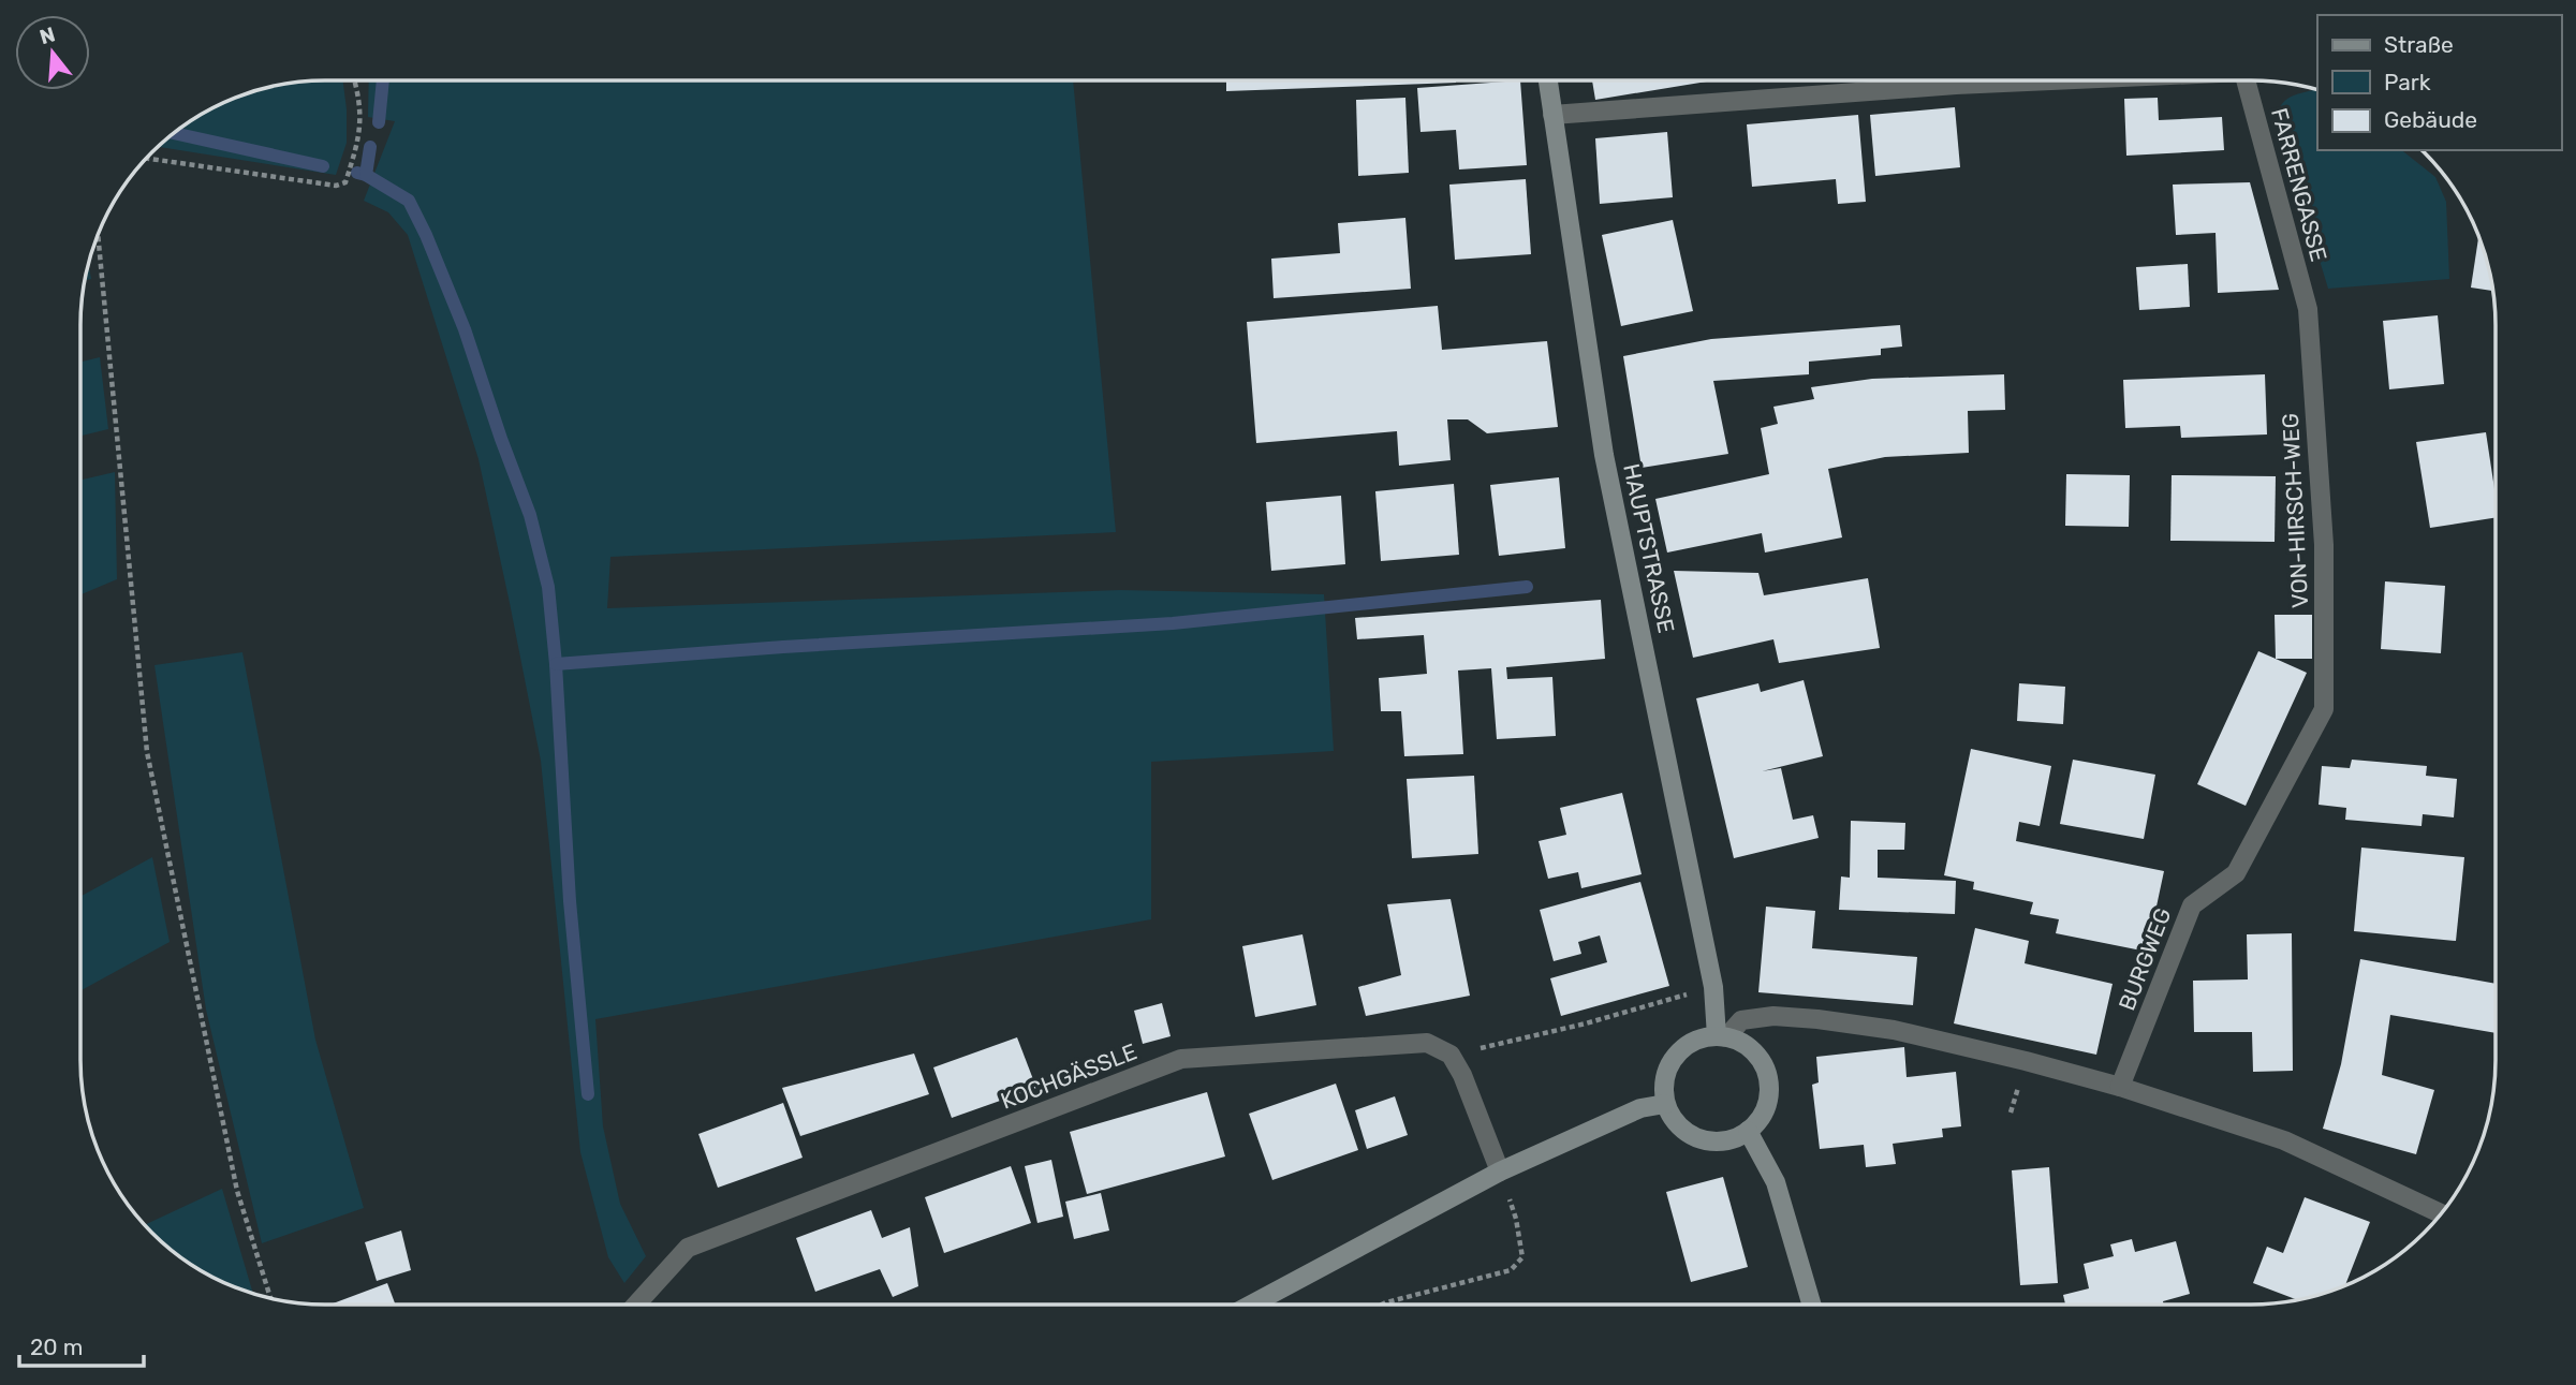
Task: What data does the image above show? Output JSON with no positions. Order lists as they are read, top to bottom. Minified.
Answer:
{"streets":{"main road":["HAUPTSTRASSE"],"street":["FARRENGASSE","VON-HIRSCH-WEG","BURGWEG","KOCHGÄSSLE"]},"crossings":[["FARRENGASSE","VON-HIRSCH-WEG"],["FARRENGASSE","HAUPTSTRASSE"],["VON-HIRSCH-WEG","BURGWEG"]],"legend":["Straße","Park","Gebäude"],"scale_bar":"20 m","north":"top"}
